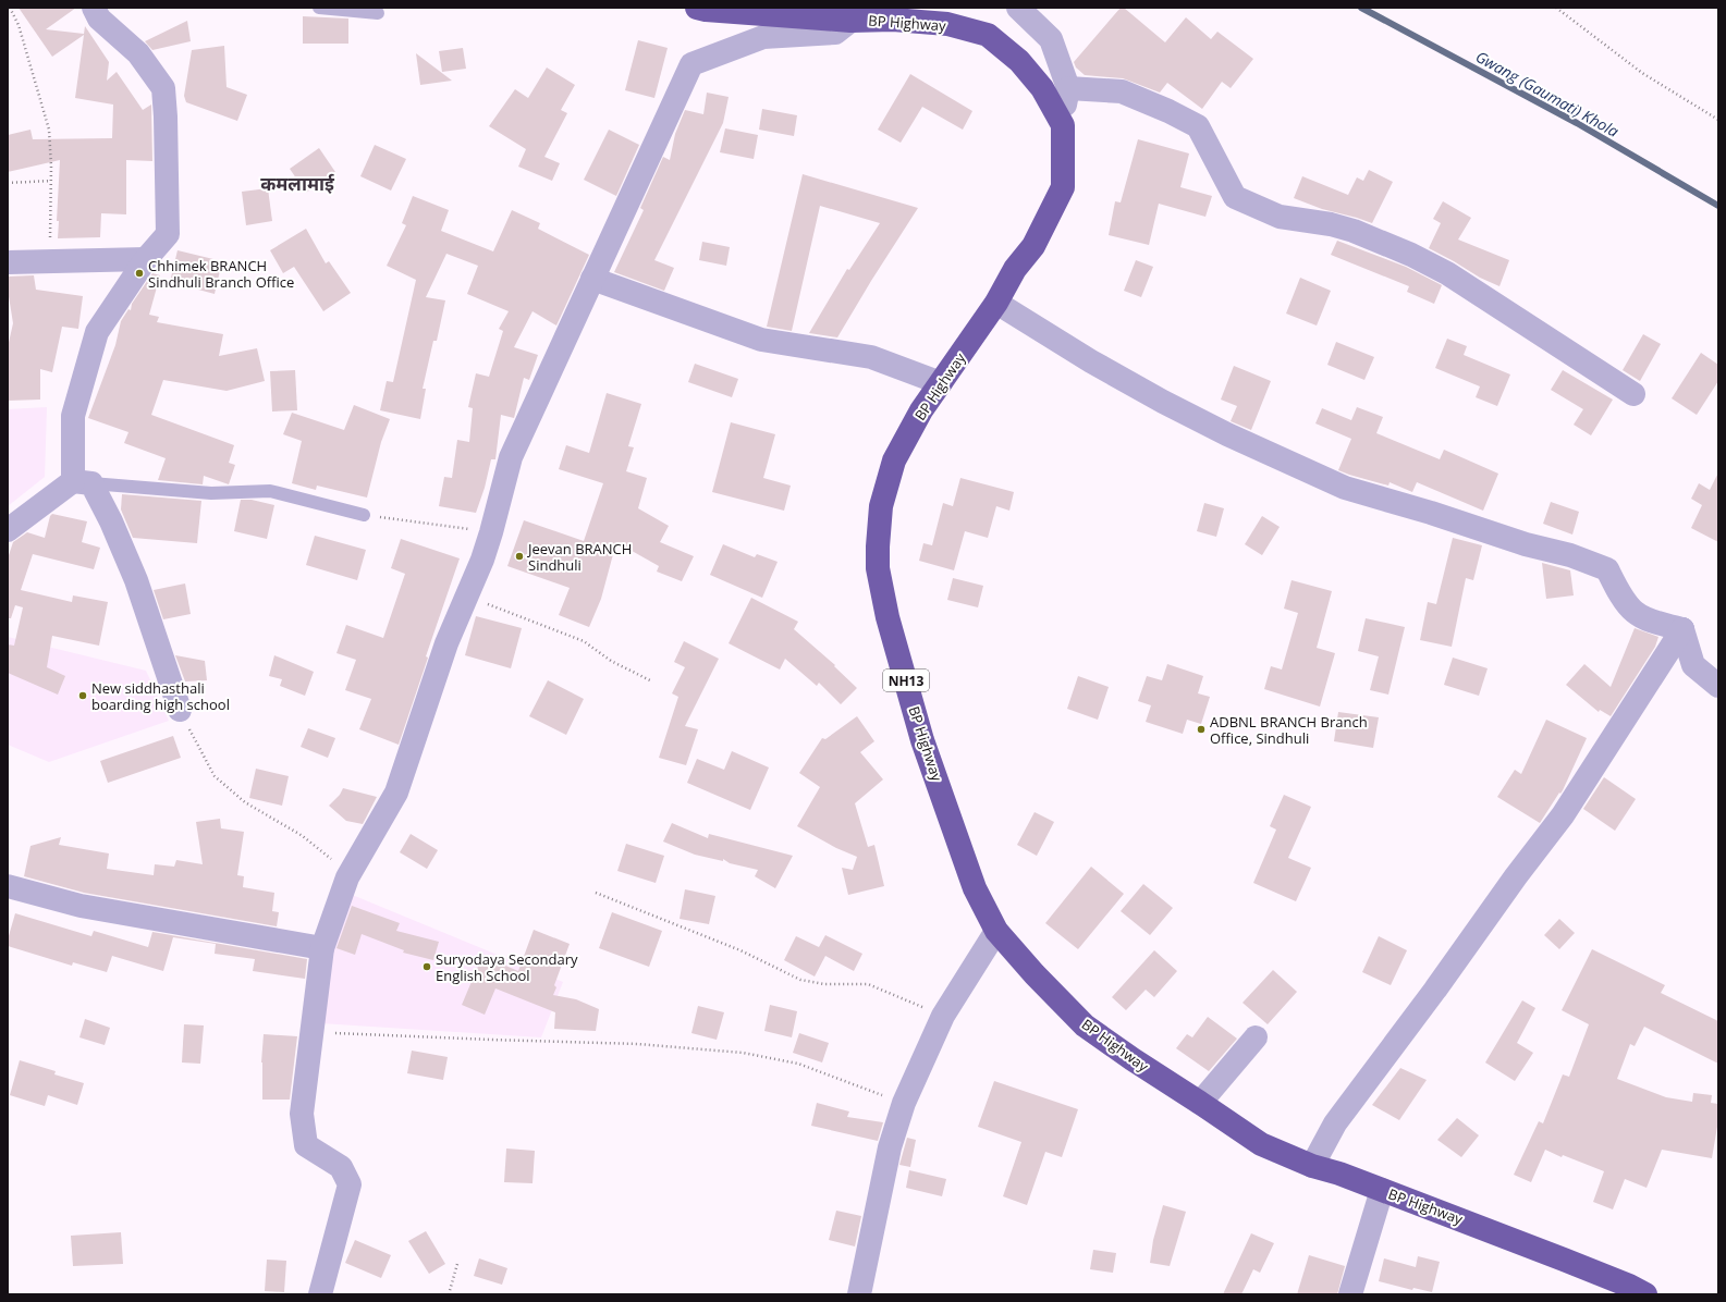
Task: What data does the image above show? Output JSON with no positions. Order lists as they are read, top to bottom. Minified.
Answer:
{"streets":{"highway":["BP Highway","NH13"]},"districts":["कमलामाई"],"water":["Gwang (Gaumati) Khola"],"places":["Chhimek BRANCH Sindhuli Branch Office","Jeevan BRANCH Sindhuli","New siddhasthali boarding high school","ADBNL BRANCH Branch Office, Sindhuli","Suryodaya Secondary English School"]}
